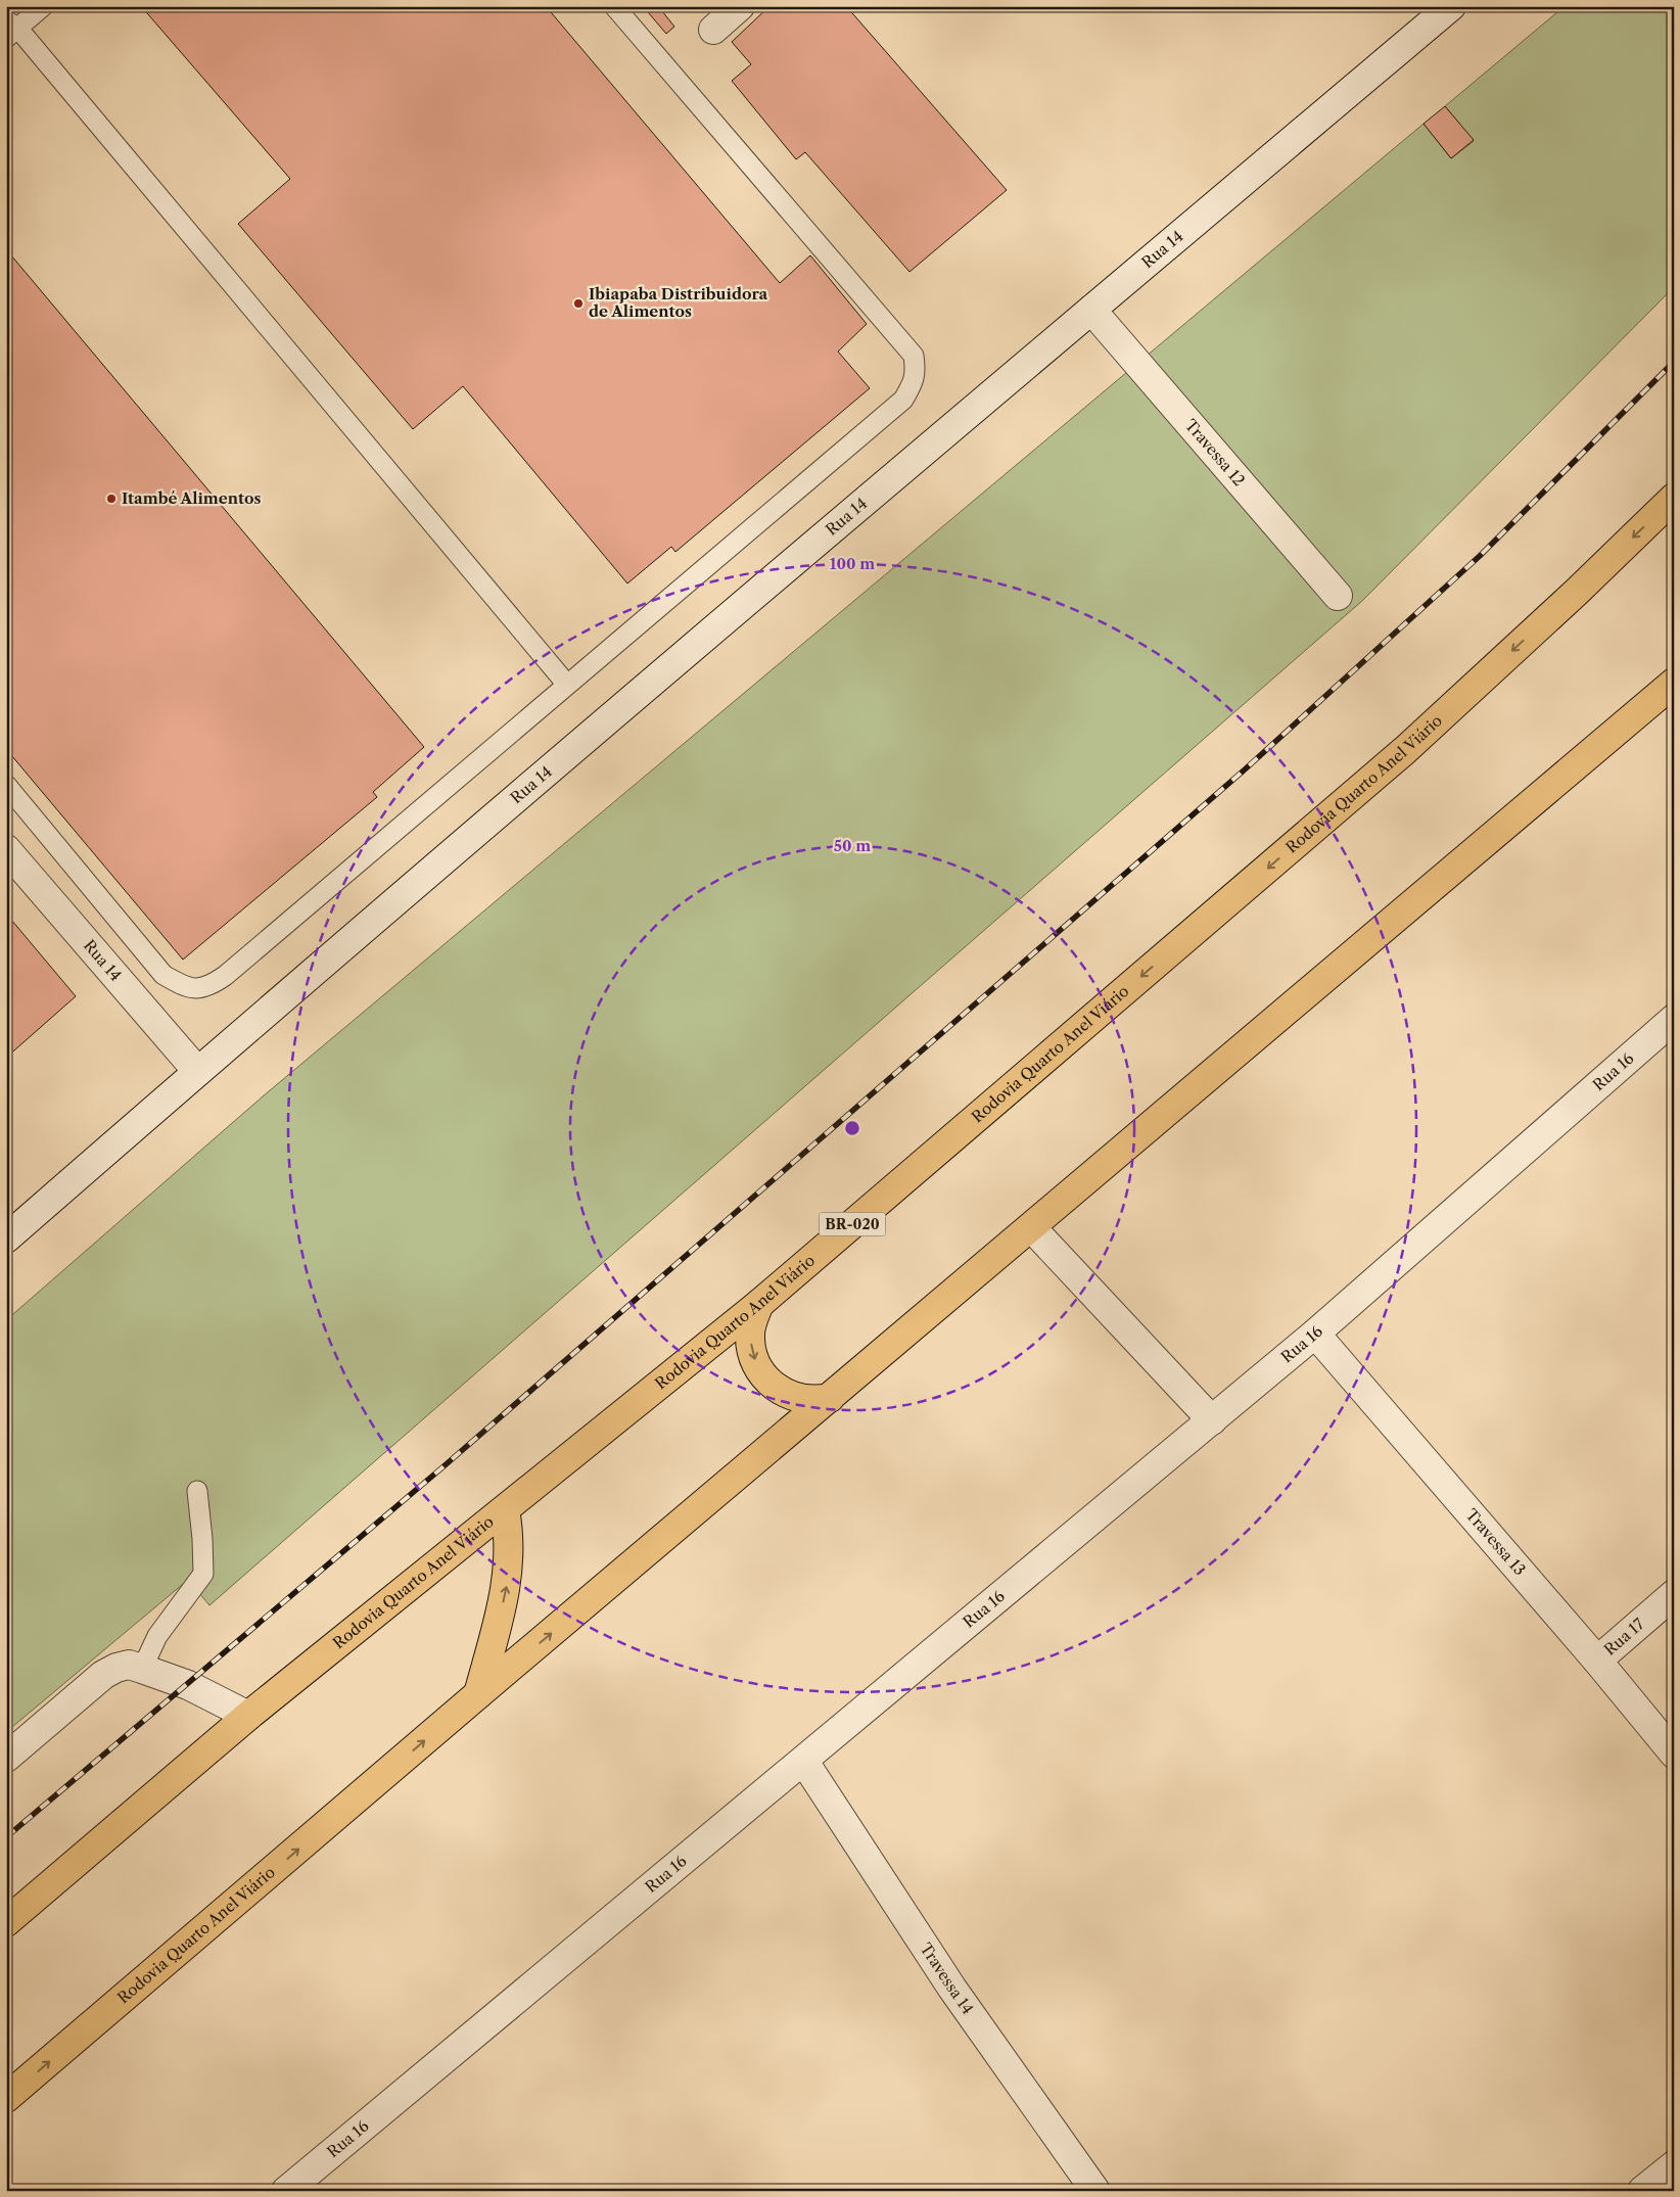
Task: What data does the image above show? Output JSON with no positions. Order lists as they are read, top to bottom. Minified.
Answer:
{"streets":{"highway":["Rodovia Quarto Anel Viário","BR-020"],"street":["Rua 14","Travessa 12","Rua 16","Travessa 13","Rua 17","Travessa 14"]},"crossings":[["Rua 14","Travessa 12"],["Rua 16","Travessa 13"],["Rua 16","Travessa 14"],["Travessa 13","Rua 17"]],"places":["Ibiapaba Distribuidora de Alimentos","Itambé Alimentos"],"rings":["100 m","50 m"]}
